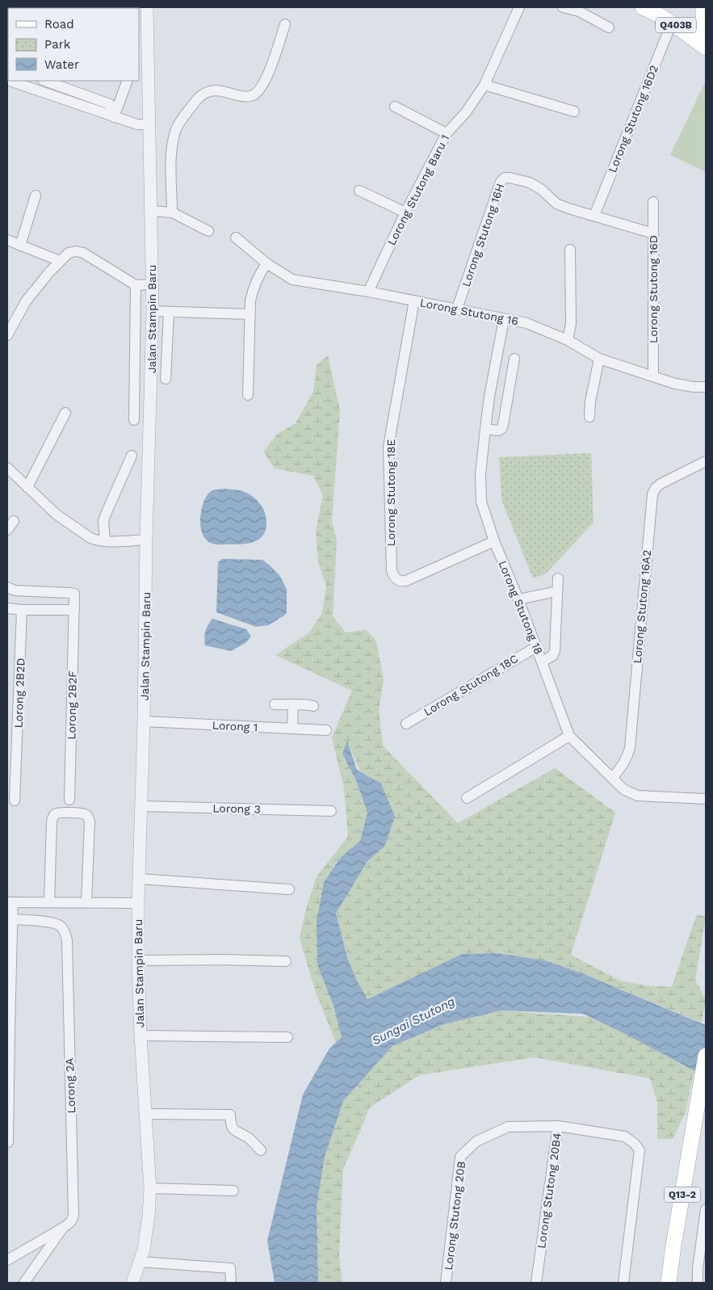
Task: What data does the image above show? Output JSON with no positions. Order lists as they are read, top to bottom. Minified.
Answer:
{"streets":{"main road":["Q403B","Q13-2"],"street":["Lorong Stutong 16D2","Lorong Stutong Baru 1","Lorong Stutong 16H","Lorong Stutong 16D","Lorong Stutong 16","Jalan Stampin Baru","Lorong Stutong 18E","Lorong Stutong 16A2","Lorong Stutong 18","Lorong Stutong 18C","Lorong 2B2D","Lorong 2B2F","Lorong 1","Lorong 3","Lorong 2A","Lorong Stutong 20B4","Lorong Stutong 20B"]},"crossings":[["Q403B","Lorong Stutong 16D2"],["Lorong Stutong 16D2","Lorong Stutong 16H"],["Lorong Stutong Baru 1","Lorong Stutong 16"],["Lorong Stutong 16H","Lorong Stutong 16D"],["Lorong Stutong 16H","Lorong Stutong 16"],["Lorong Stutong 16D","Lorong Stutong 16"],["Lorong Stutong 16","Lorong Stutong 18E"],["Lorong Stutong 16","Lorong Stutong 18"],["Jalan Stampin Baru","Lorong 1"],["Jalan Stampin Baru","Lorong 3"],["Lorong Stutong 18E","Lorong Stutong 18"],["Lorong Stutong 16A2","Lorong Stutong 18"],["Lorong Stutong 18","Lorong Stutong 18C"],["Lorong Stutong 20B4","Lorong Stutong 20B"]],"water":["Sungai Stutong"],"legend":["Road","Park","Water"]}
